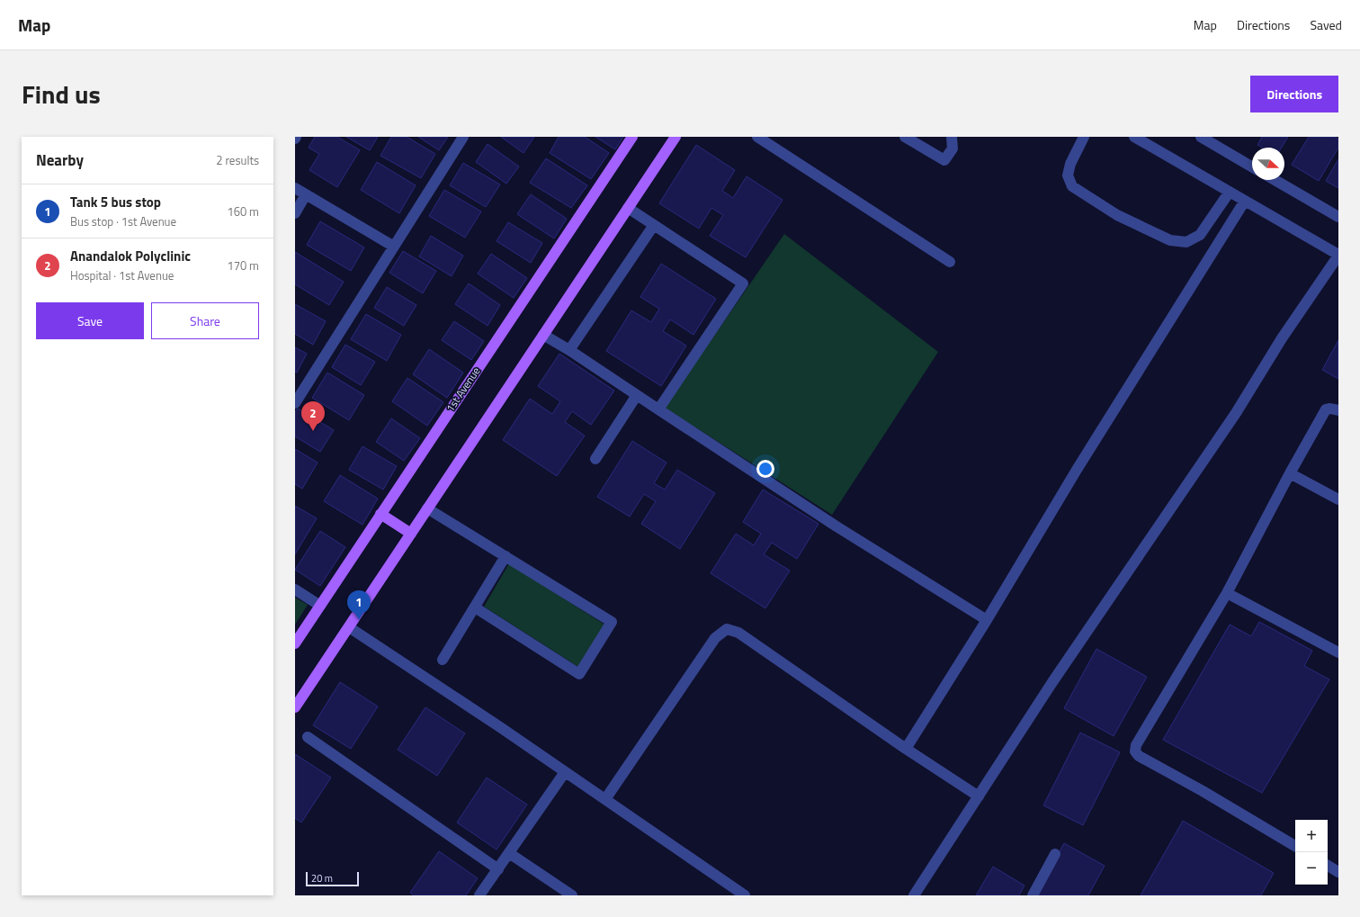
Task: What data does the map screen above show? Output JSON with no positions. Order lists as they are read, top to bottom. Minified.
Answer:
{"streets":{"main road":["1st Avenue"]},"scale_bar":"20 m","north":"right","page":{"header":"Map","nav":["Map","Directions","Saved"],"title":"Find us","buttons":["Directions",["Save","Share"]],"heading":["Nearby","2 results"],"list":[{"mark":"1","name":"Tank 5 bus stop","note":"Bus stop · 1st Avenue","value":"160 m"},{"mark":"2","name":"Anandalok Polyclinic","note":"Hospital · 1st Avenue","value":"170 m"}],"pins":["2","1"],"map_buttons":["+","−"],"scale":"20 m"}}
